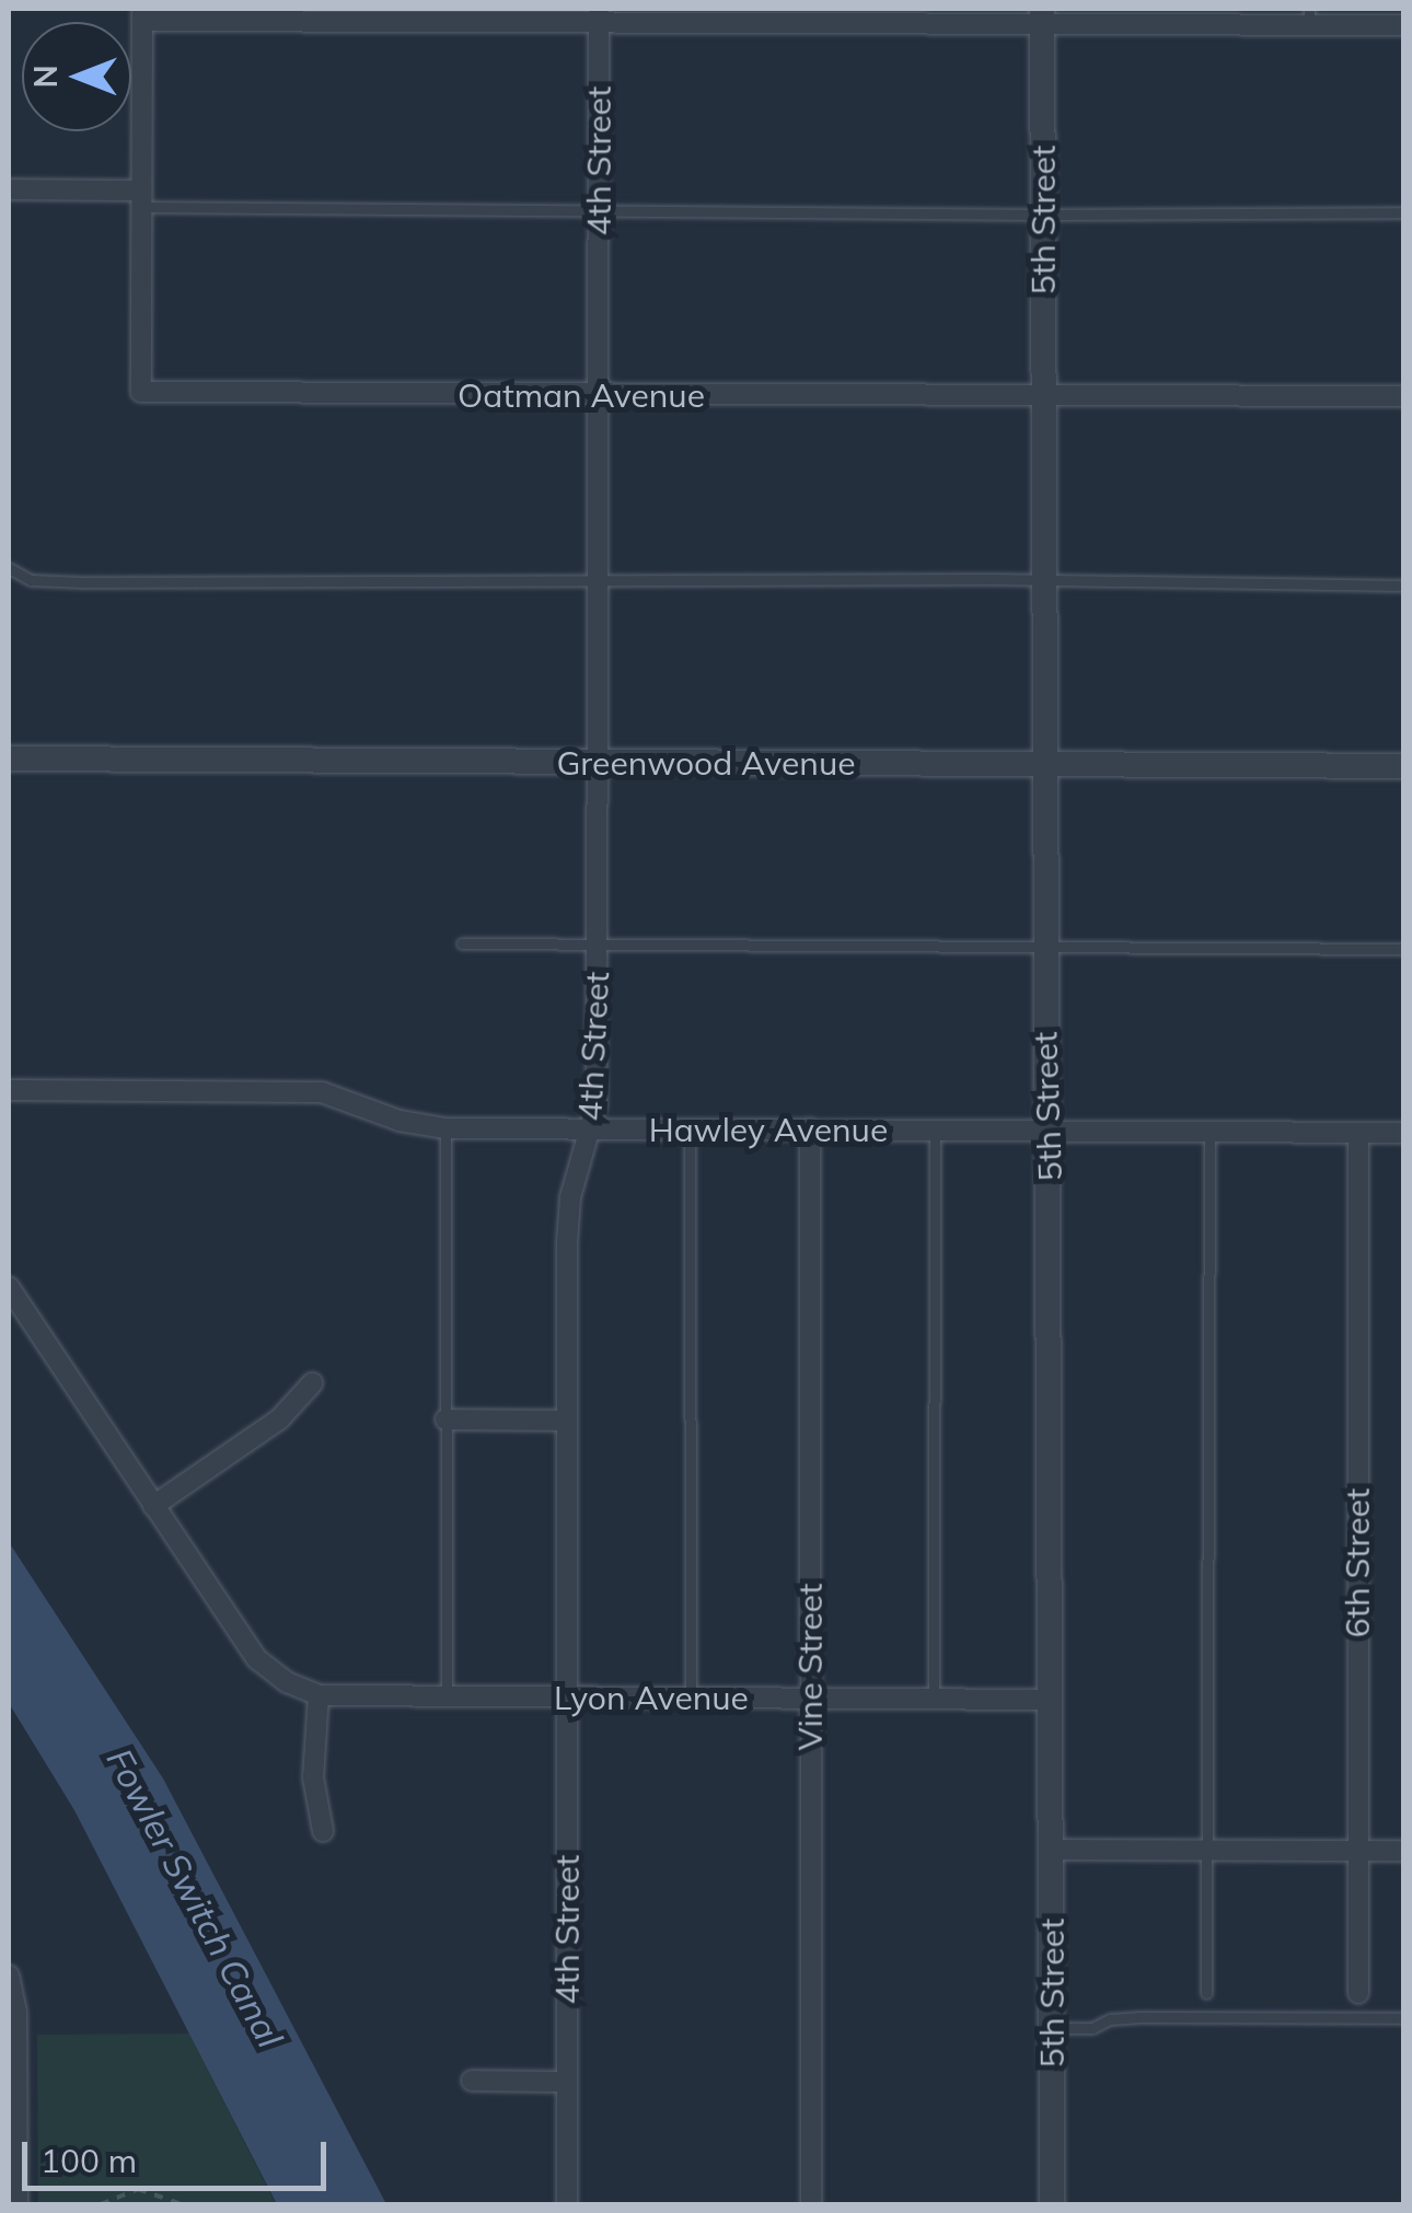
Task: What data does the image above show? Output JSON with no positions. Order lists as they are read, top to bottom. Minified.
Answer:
{"streets":{"street":["4th Street","5th Street","Oatman Avenue","Greenwood Avenue","Hawley Avenue","6th Street","Vine Street","Lyon Avenue"]},"crossings":[["4th Street","Oatman Avenue"],["4th Street","Greenwood Avenue"],["4th Street","Hawley Avenue"],["4th Street","Lyon Avenue"],["5th Street","Oatman Avenue"],["5th Street","Greenwood Avenue"],["5th Street","Hawley Avenue"],["5th Street","Lyon Avenue"],["Hawley Avenue","6th Street"],["Hawley Avenue","Vine Street"],["Vine Street","Lyon Avenue"]],"water":["Fowler Switch Canal"],"scale_bar":"100 m","north":"left"}
